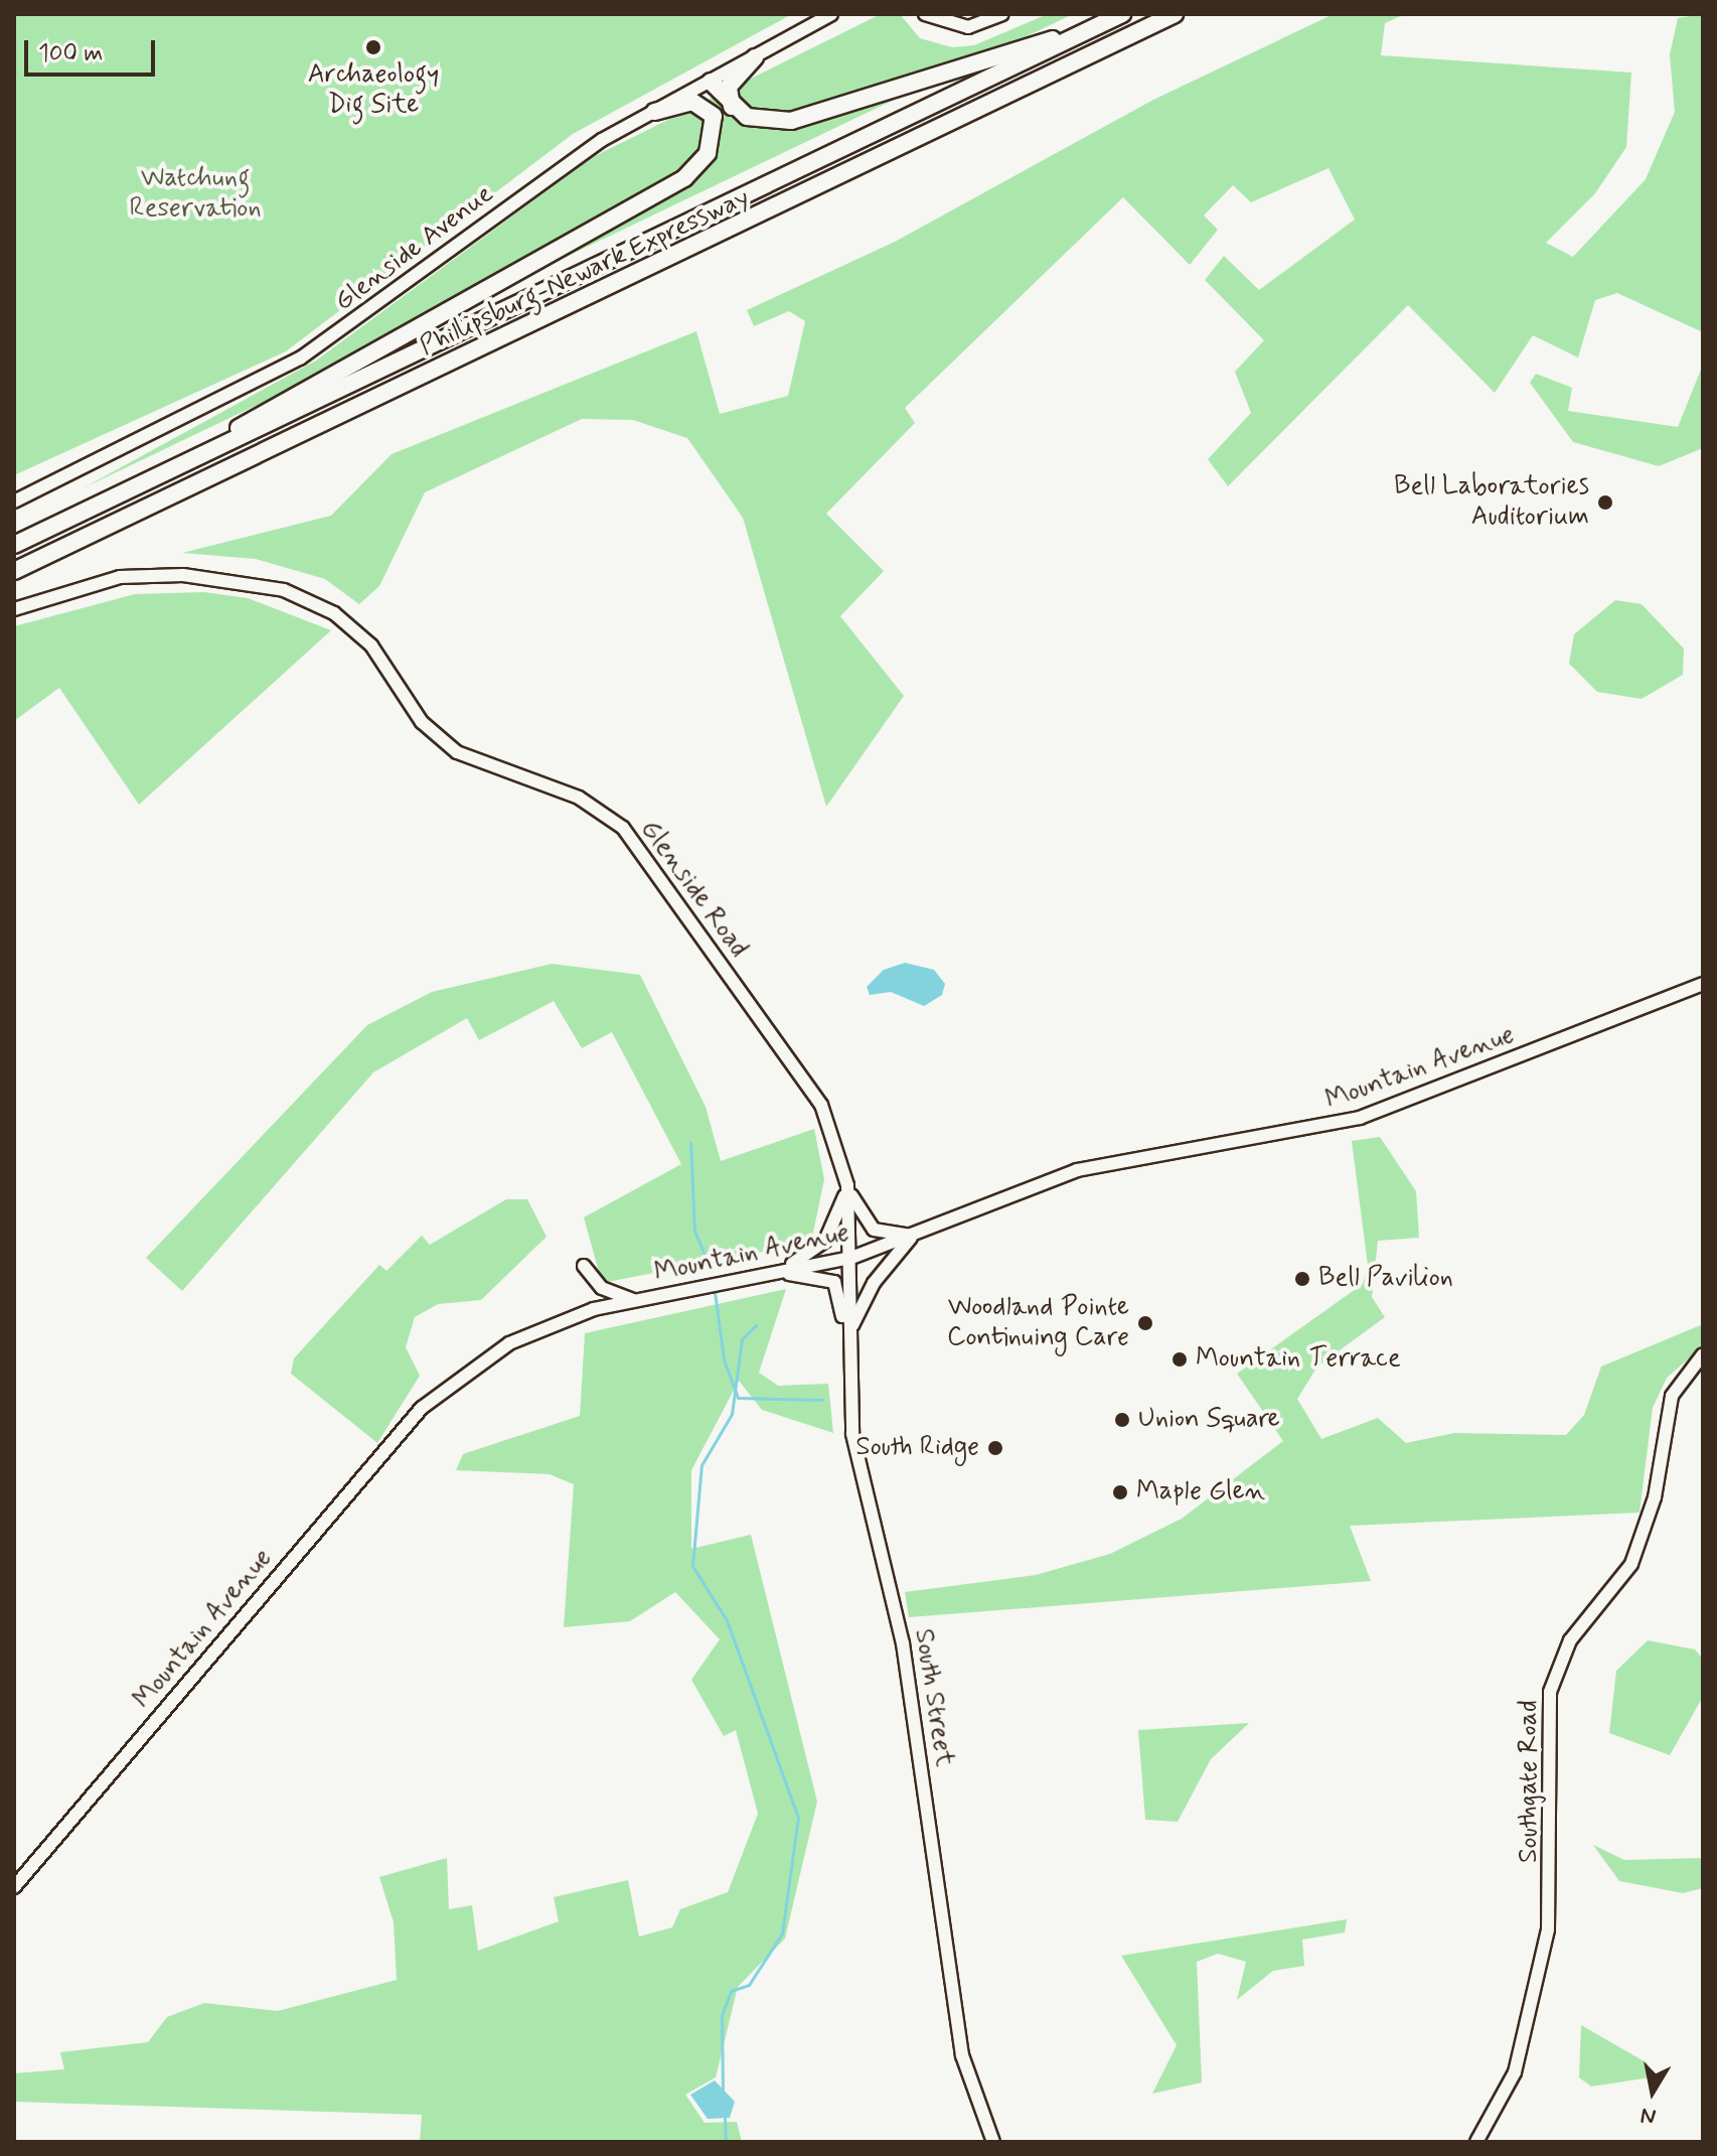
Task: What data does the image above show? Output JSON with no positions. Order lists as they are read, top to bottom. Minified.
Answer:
{"streets":{"highway":["Phillipsburg-Newark Expressway"],"main road":["Glenside Avenue","Glenside Road","Mountain Avenue","South Street","Southgate Road"]},"crossings":[["Glenside Road","Mountain Avenue"],["Glenside Road","South Street"],["Mountain Avenue","South Street"]],"parks":["Watchung Reservation"],"places":["Archaeology Dig Site","Bell Laboratories Auditorium","Bell Pavilion","Woodland Pointe Continuing Care","Mountain Terrace","Union Square","South Ridge","Maple Glen"],"scale_bar":"100 m","north":"bottom"}
